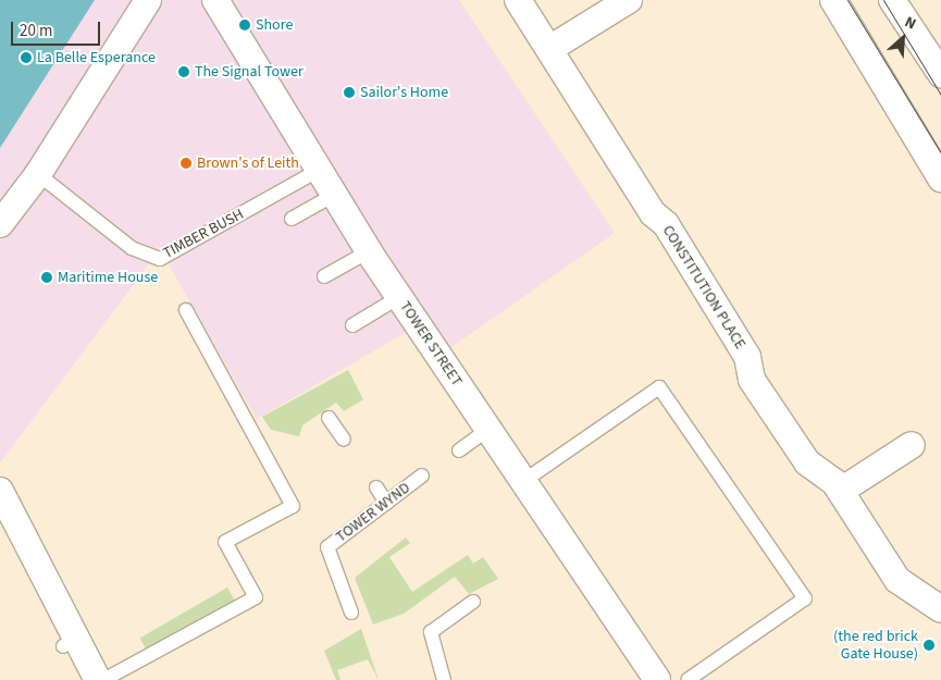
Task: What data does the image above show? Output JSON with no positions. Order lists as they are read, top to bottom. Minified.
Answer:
{"streets":{"street":["CONSTITUTION PLACE","TOWER STREET"],"lane":["TIMBER BUSH","TOWER WYND"]},"crossings":[["TIMBER BUSH","TOWER STREET"]],"places":["Shore","La Belle Esperance","The Signal Tower","Sailor's Home","Brown's of Leith","Maritime House","(the red brick Gate House)"],"scale_bar":"20 m","north":"top right"}
